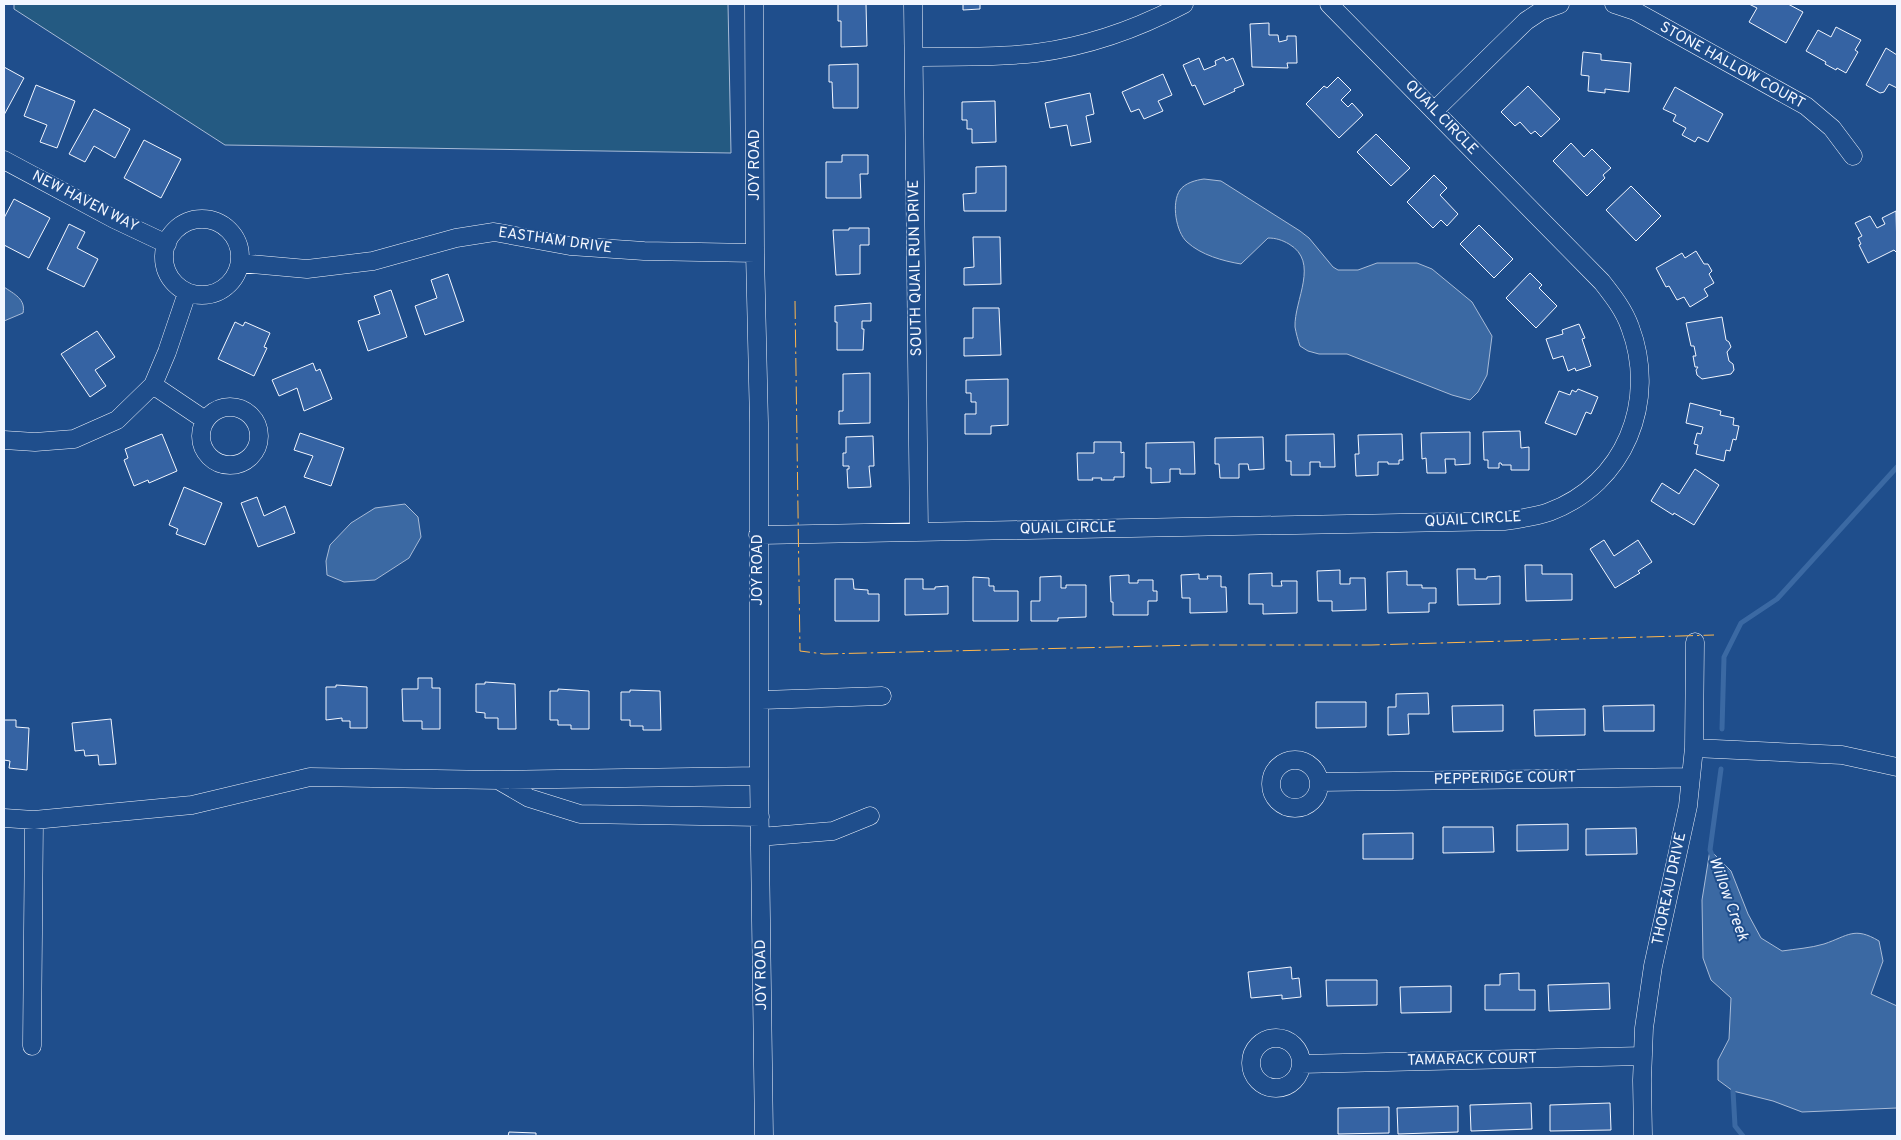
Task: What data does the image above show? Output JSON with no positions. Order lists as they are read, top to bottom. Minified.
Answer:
{"streets":{"street":["STONE HALLOW COURT","QUAIL CIRCLE","JOY ROAD","NEW HAVEN WAY","EASTHAM DRIVE","SOUTH QUAIL RUN DRIVE","PEPPERIDGE COURT","THOREAU DRIVE","TAMARACK COURT"]},"crossings":[["QUAIL CIRCLE","JOY ROAD"],["QUAIL CIRCLE","SOUTH QUAIL RUN DRIVE"],["JOY ROAD","EASTHAM DRIVE"],["NEW HAVEN WAY","EASTHAM DRIVE"],["PEPPERIDGE COURT","THOREAU DRIVE"],["THOREAU DRIVE","TAMARACK COURT"]],"water":["Willow Creek"]}
